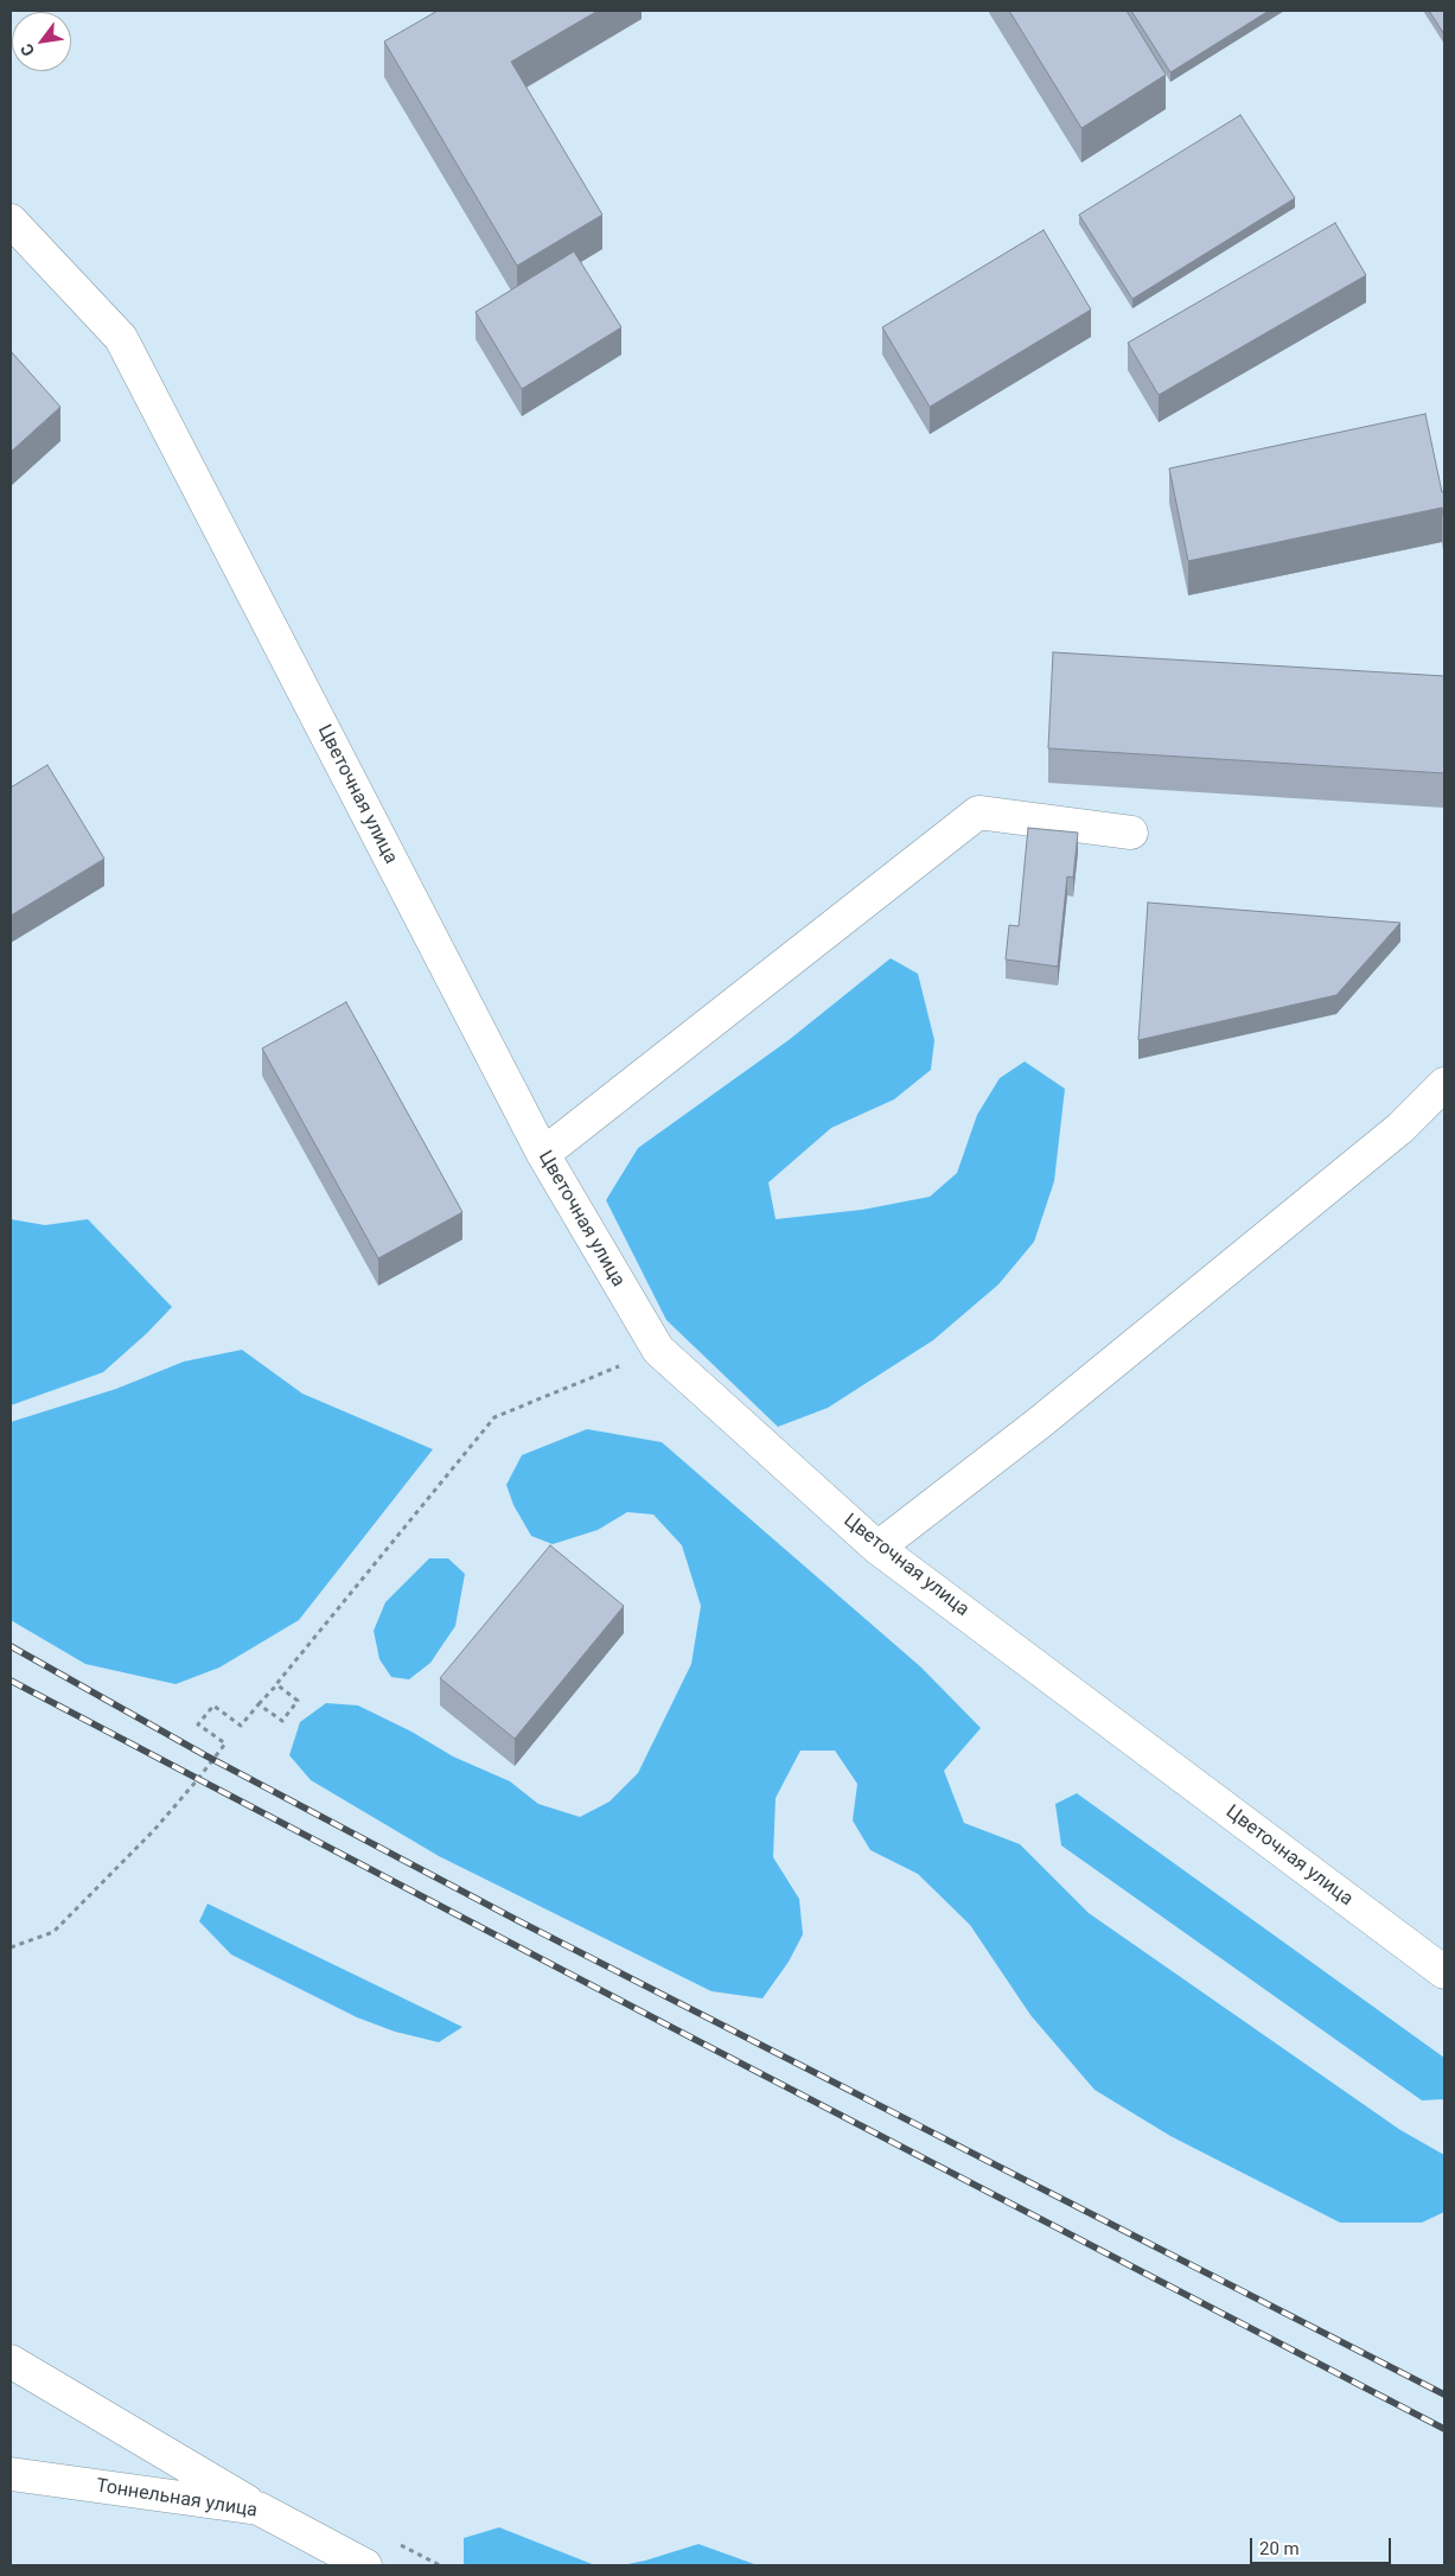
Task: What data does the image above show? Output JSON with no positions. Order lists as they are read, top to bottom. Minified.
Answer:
{"streets":{"street":["Цветочная улица","Тоннельная улица"]},"scale_bar":"20 m","north":"bottom left"}
